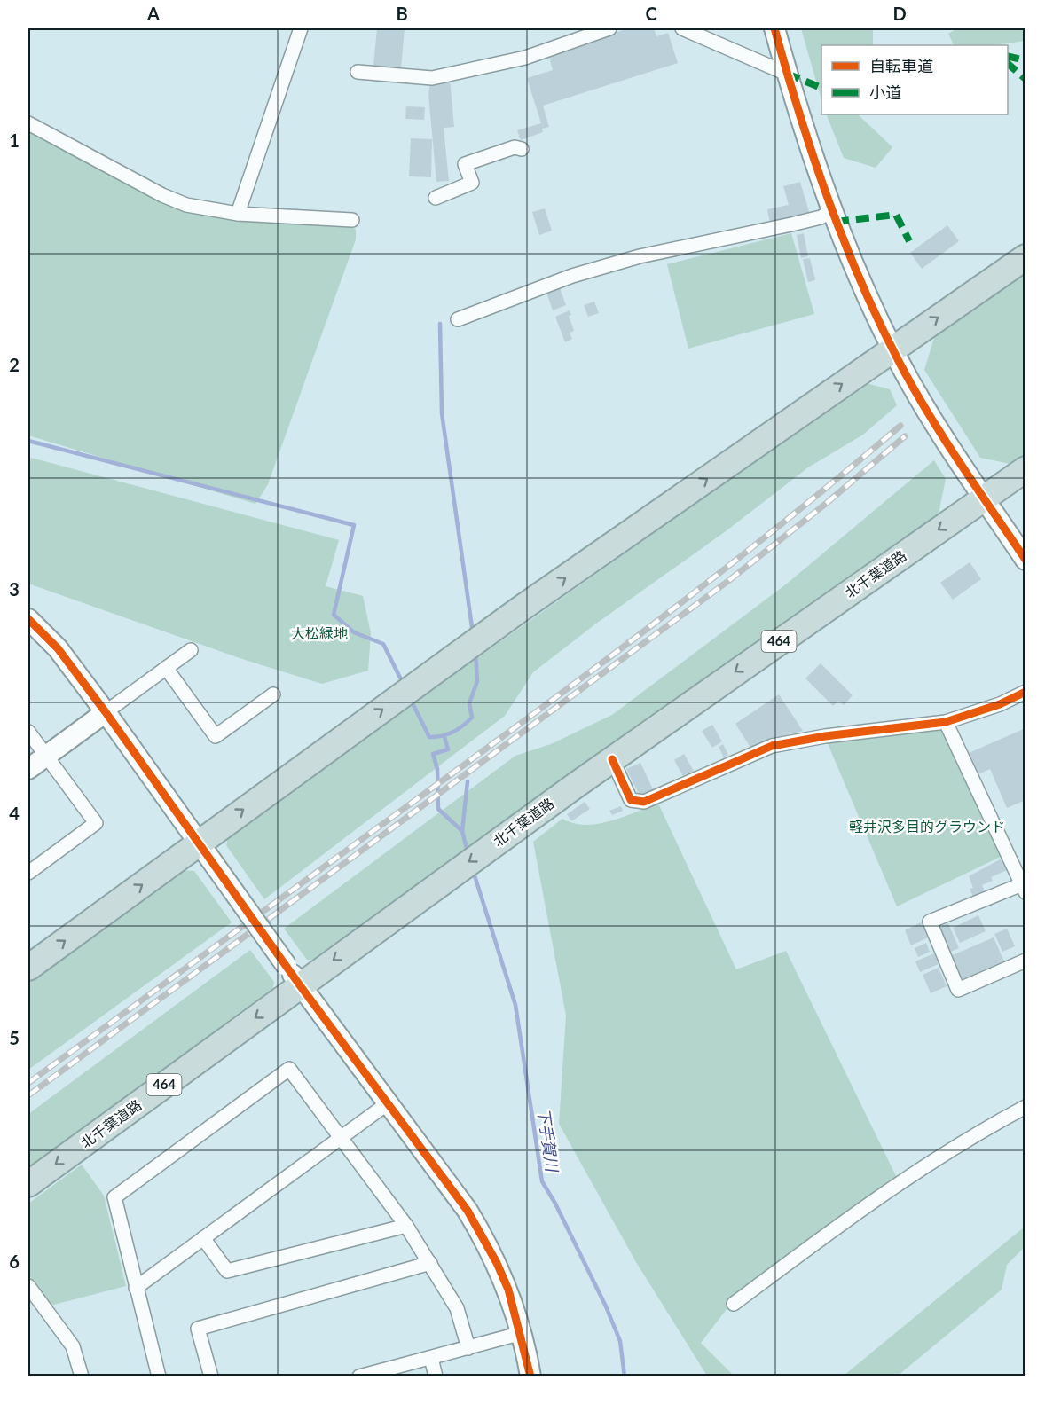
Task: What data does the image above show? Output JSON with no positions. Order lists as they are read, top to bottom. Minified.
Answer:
{"streets":{"highway":["北千葉道路","464"]},"water":["下手賀川"],"parks":["大松緑地","軽井沢多目的グラウンド"],"legend":["自転車道","小道"],"grid":{"columns":["A","B","C","D"],"rows":["1","2","3","4","5","6"]}}
